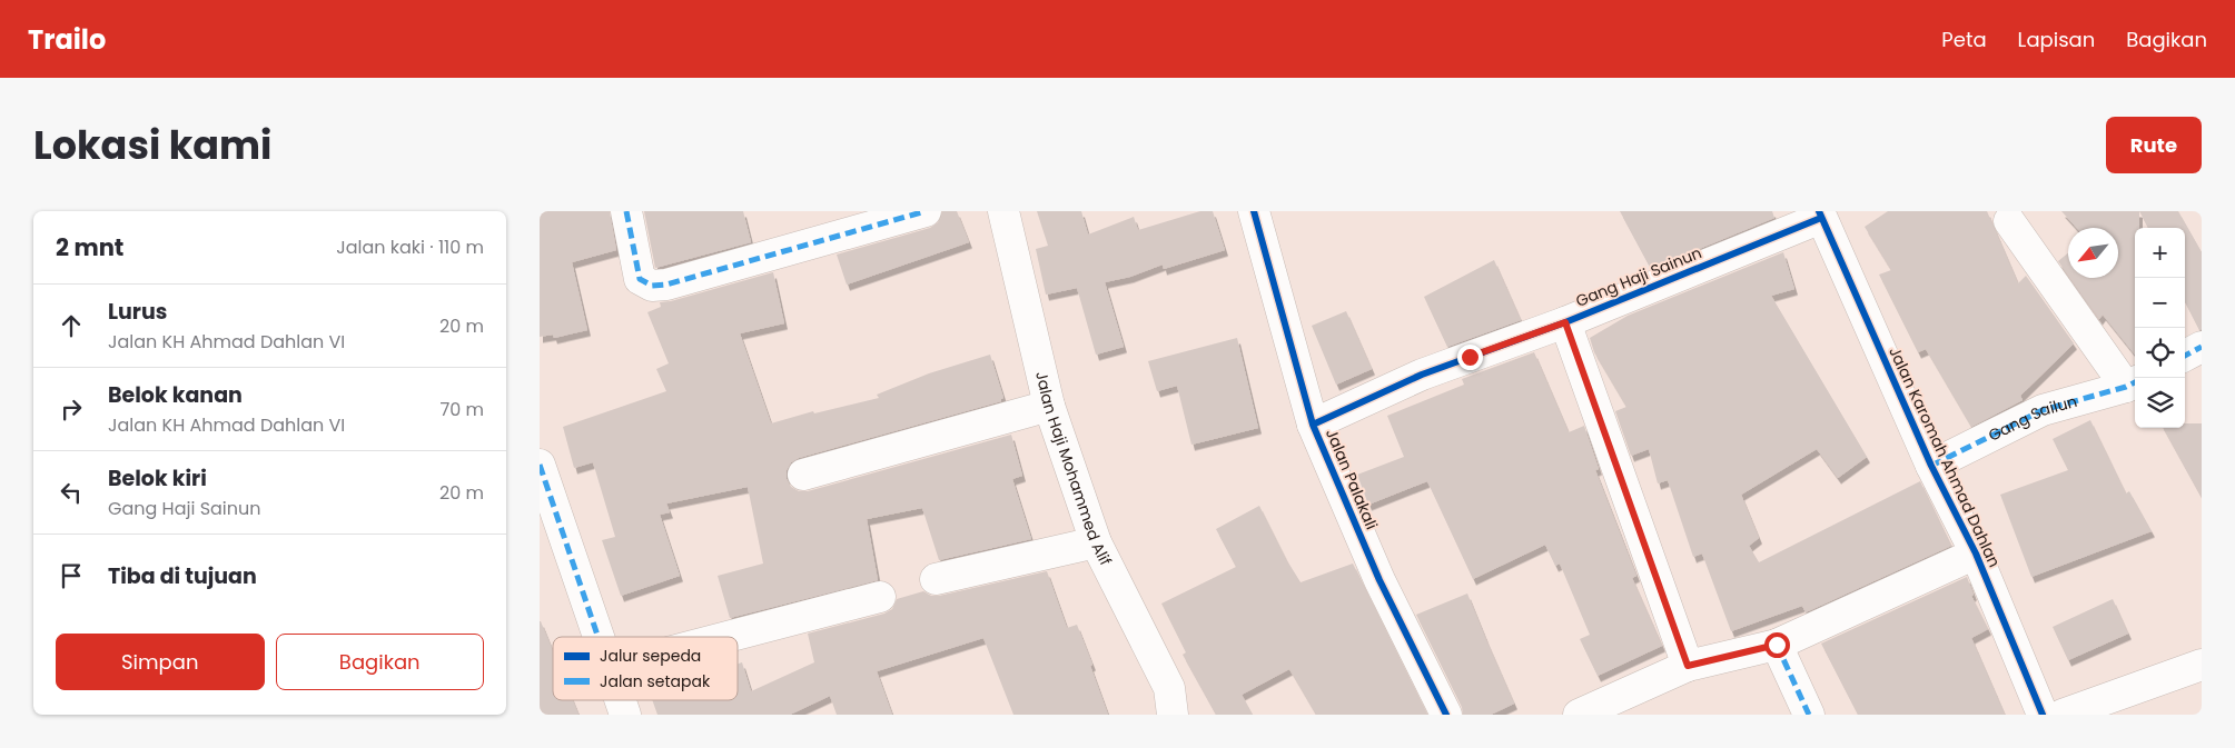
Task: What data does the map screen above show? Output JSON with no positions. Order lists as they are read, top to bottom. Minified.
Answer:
{"streets":{"street":["Gang Haji Sainun","Gang Sailun","Jalan Karomah Ahmad Dahlan","Jalan Haji Mohammed Alif","Jalan Palakali"]},"crossings":[["Gang Haji Sainun","Jalan Karomah Ahmad Dahlan"],["Gang Haji Sainun","Jalan Palakali"],["Gang Sailun","Jalan Karomah Ahmad Dahlan"]],"legend":["Jalur sepeda","Jalan setapak"],"north":"bottom left","page":{"header":"Trailo","nav":["Peta","Lapisan","Bagikan"],"title":"Lokasi kami","buttons":["Rute",["Simpan","Bagikan"]],"heading":["2 mnt","Jalan kaki · 110 m"],"map_buttons":["+","−"],"list":[["Lurus","Jalan KH Ahmad Dahlan VI","20 m"],["Belok kanan","Jalan KH Ahmad Dahlan VI","70 m"],["Belok kiri","Gang Haji Sainun","20 m"],"Tiba di tujuan"]}}
